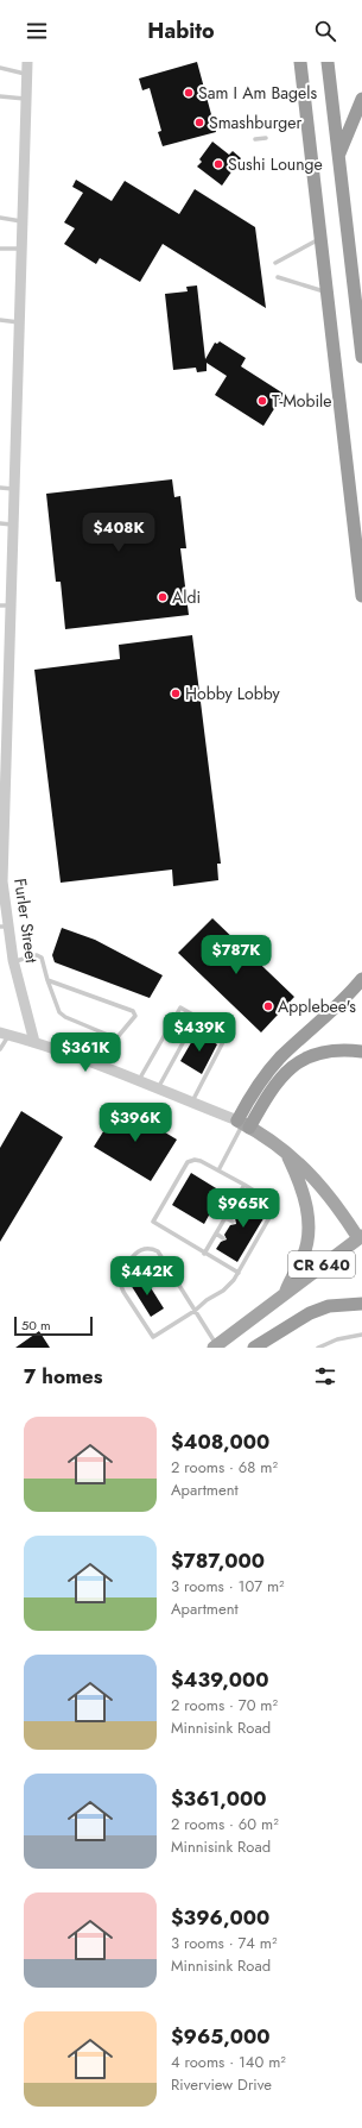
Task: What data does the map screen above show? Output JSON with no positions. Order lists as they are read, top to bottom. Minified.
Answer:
{"streets":{"main road":["CR 640"],"street":["Furler Street"]},"places":["Sam I Am Bagels","Smashburger","Sushi Lounge","T-Mobile","Aldi","Hobby Lobby","Applebee's"],"scale_bar":"50 m","page":{"header":"Habito","price":["$408K","$787K","$439K","$361K","$396K","$965K","$442K"],"scale":"50 m","heading":"7 homes","list":[{"name":"$408,000","note":"2 rooms · 68 m² · Apartment"},{"name":"$787,000","note":"3 rooms · 107 m² · Apartment"},{"name":"$439,000","note":"2 rooms · 70 m² · Minnisink Road"},{"name":"$361,000","note":"2 rooms · 60 m² · Minnisink Road"},{"name":"$396,000","note":"3 rooms · 74 m² · Minnisink Road"},{"name":"$965,000","note":"4 rooms · 140 m² · Riverview Drive"}]}}
